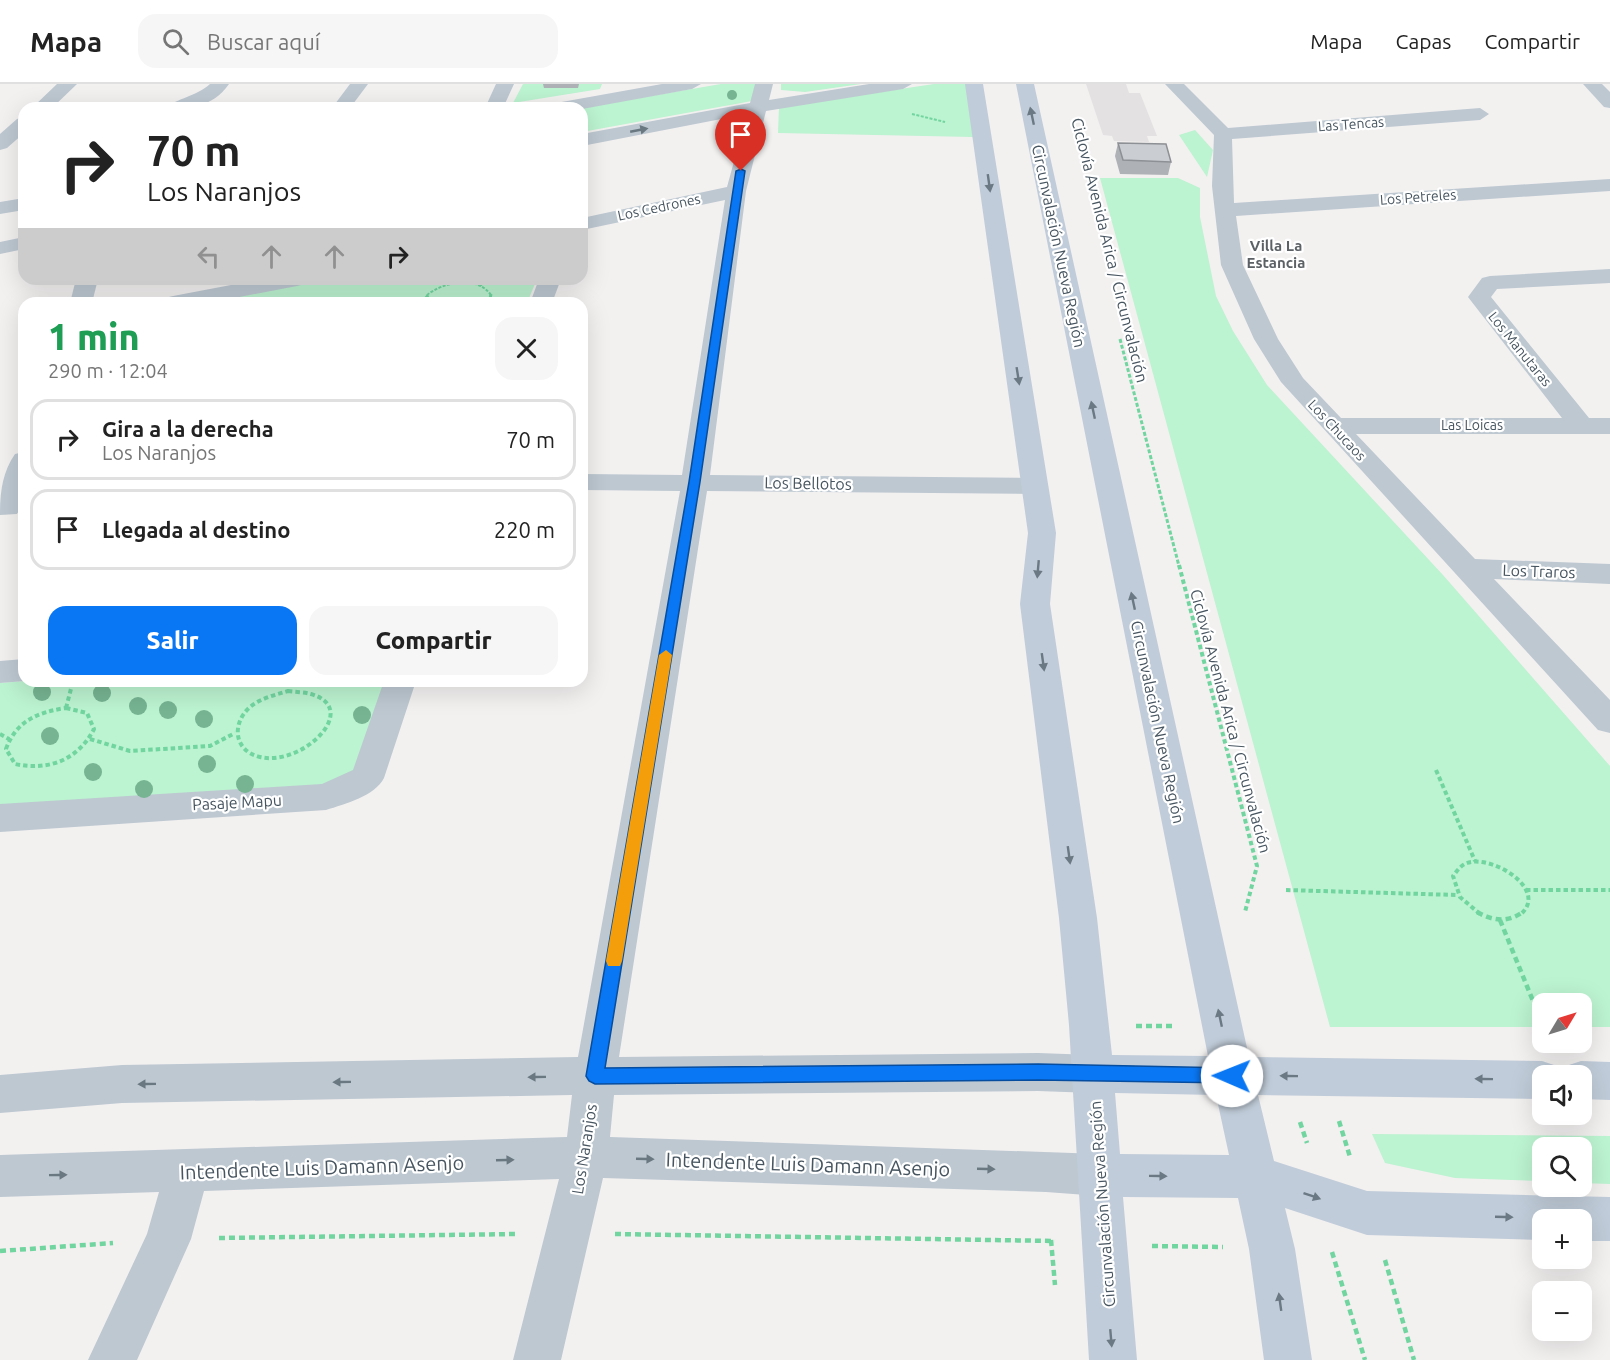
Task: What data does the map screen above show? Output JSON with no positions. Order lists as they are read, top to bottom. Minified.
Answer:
{"streets":{"main road":["Circunvalación Nueva Región","Intendente Luis Damann Asenjo"],"street":["Las Tencas","Los Petreles","Los Cedrones","Los Manutaras","Las Loicas","Los Chucaos","Los Bellotos","Los Traros","Pasaje Mapu","Los Naranjos"],"path":["Ciclovía Avenida Arica / Circunvalación"]},"crossings":[["Las Tencas","Los Chucaos"],["Los Petreles","Los Chucaos"],["Los Cedrones","Los Naranjos"],["Circunvalación Nueva Región","Los Bellotos"],["Circunvalación Nueva Región","Intendente Luis Damann Asenjo"],["Los Manutaras","Las Loicas"],["Las Loicas","Los Chucaos"],["Los Chucaos","Los Traros"],["Los Bellotos","Los Naranjos"],["Los Naranjos","Intendente Luis Damann Asenjo"]],"districts":["Villa La Estancia"],"north":"top right","page":{"header":"Mapa","search":"Buscar aquí","nav":["Mapa","Capas","Compartir"],"turn":["70 m","Los Naranjos"],"heading":["1 min","290 m · 12:04"],"list":[{"name":"Gira a la derecha","note":"Los Naranjos","value":"70 m"},{"name":"Llegada al destino","value":"220 m"}],"buttons":["Salir","Compartir"],"map_buttons":["+","−"]}}
